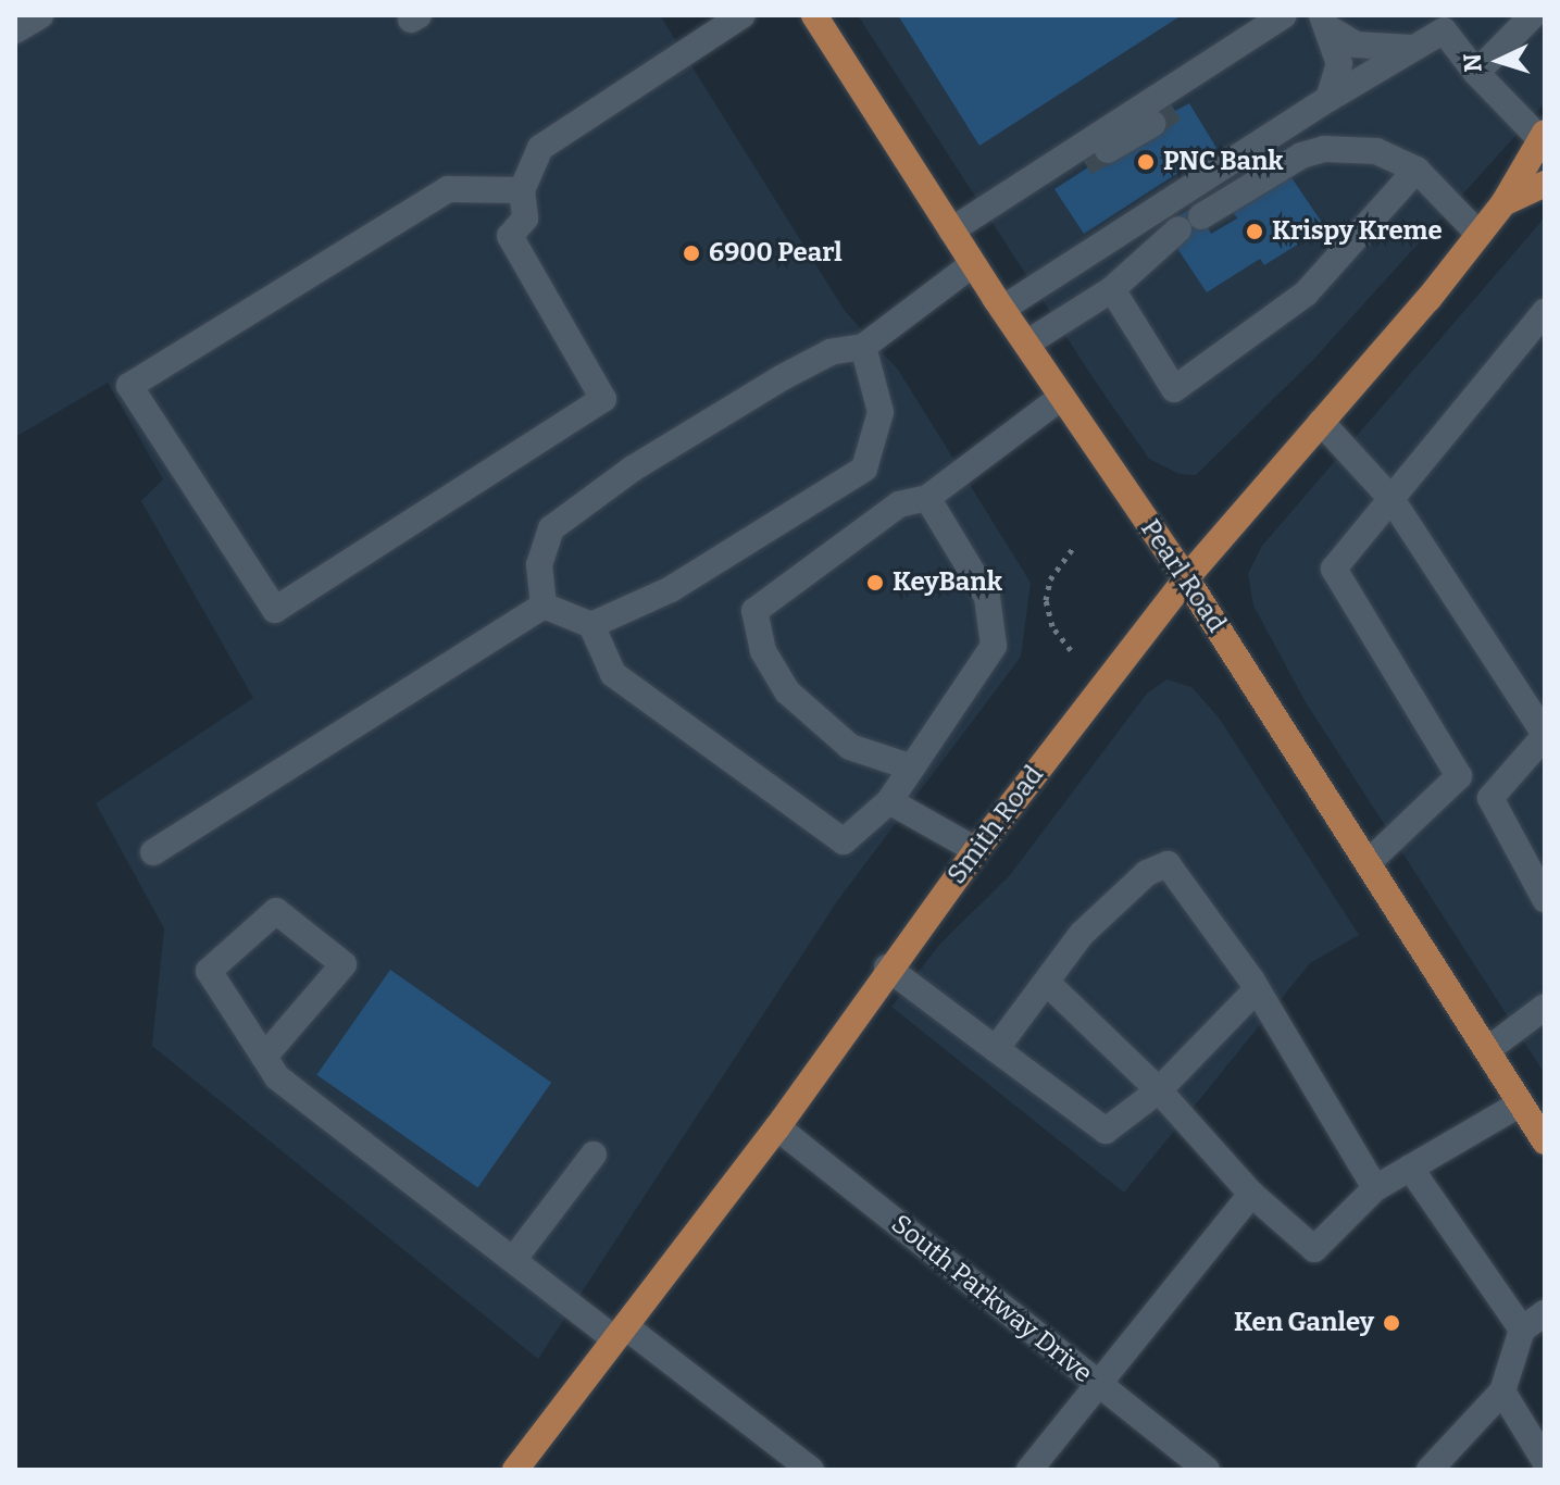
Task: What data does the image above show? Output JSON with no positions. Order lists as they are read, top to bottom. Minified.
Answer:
{"streets":{"main road":["Pearl Road","Smith Road"],"street":["South Parkway Drive"]},"crossings":[["Pearl Road","Smith Road"],["Smith Road","South Parkway Drive"]],"places":["PNC Bank","Krispy Kreme","6900 Pearl","KeyBank","Ken Ganley"],"north":"left"}
